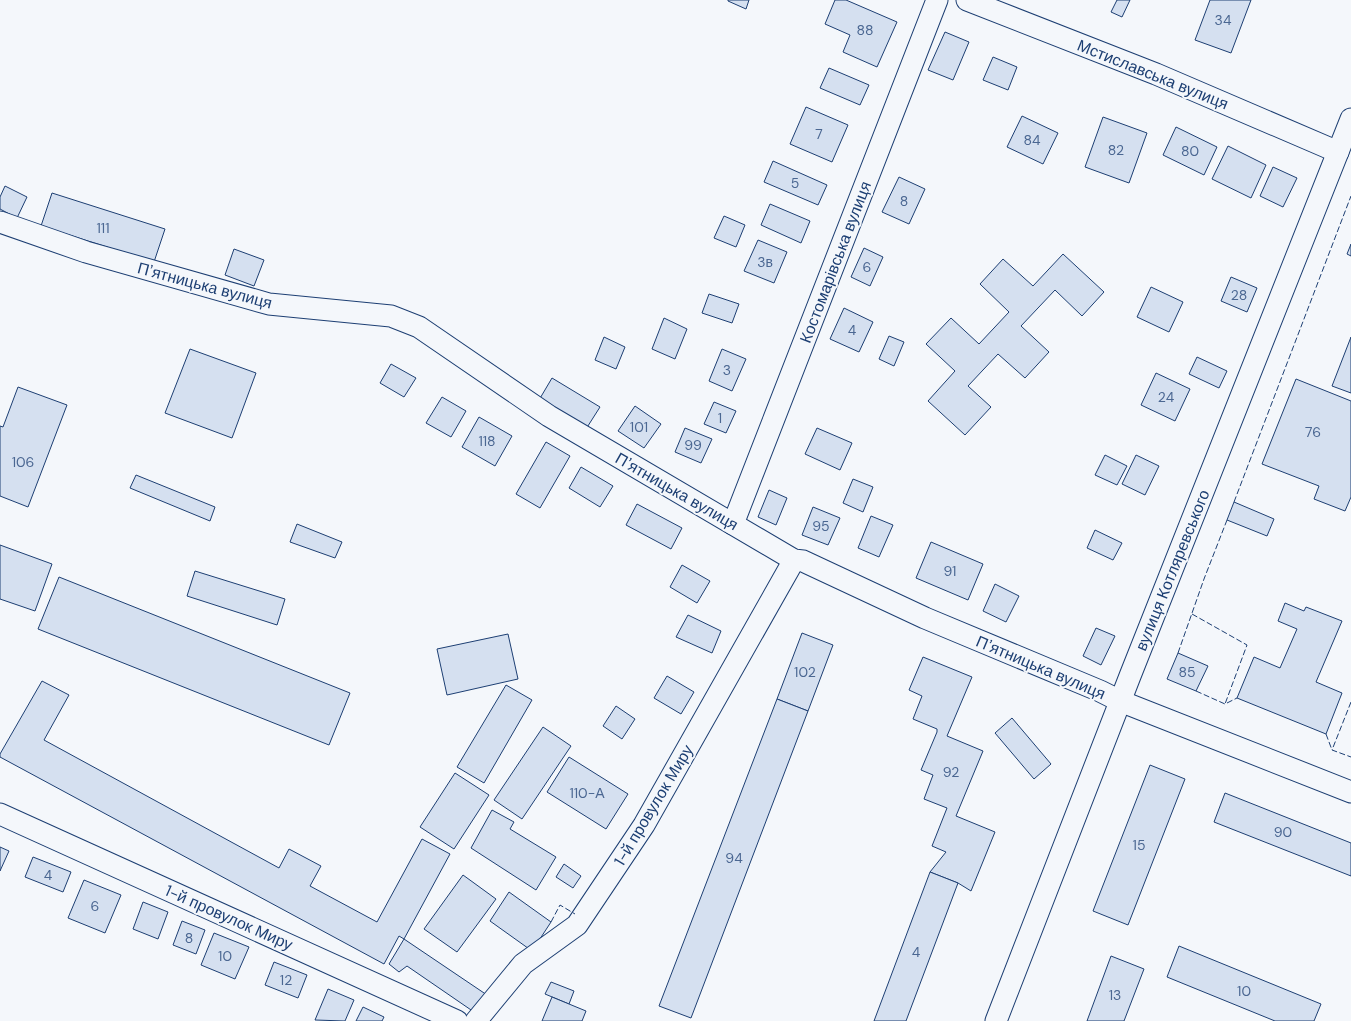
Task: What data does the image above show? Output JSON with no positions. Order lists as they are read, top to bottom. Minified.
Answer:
{"streets":{"street":["Мстиславська вулиця","Костомарівська вулиця","Пʼятницька вулиця","вулиця Котляревського","1-й провулок Миру"]},"crossings":[["Мстиславська вулиця","вулиця Котляревського"],["Костомарівська вулиця","Пʼятницька вулиця"],["Пʼятницька вулиця","вулиця Котляревського"],["Пʼятницька вулиця","1-й провулок Миру"]],"house_numbers":["34","88","7","84","82","80","5","8","111","3в","6","28","4","3","24","1","101","76","118","99","106","95","91","102","85","92","110-А","90","15","94","4","6","8","4","10","12","10","13"]}
